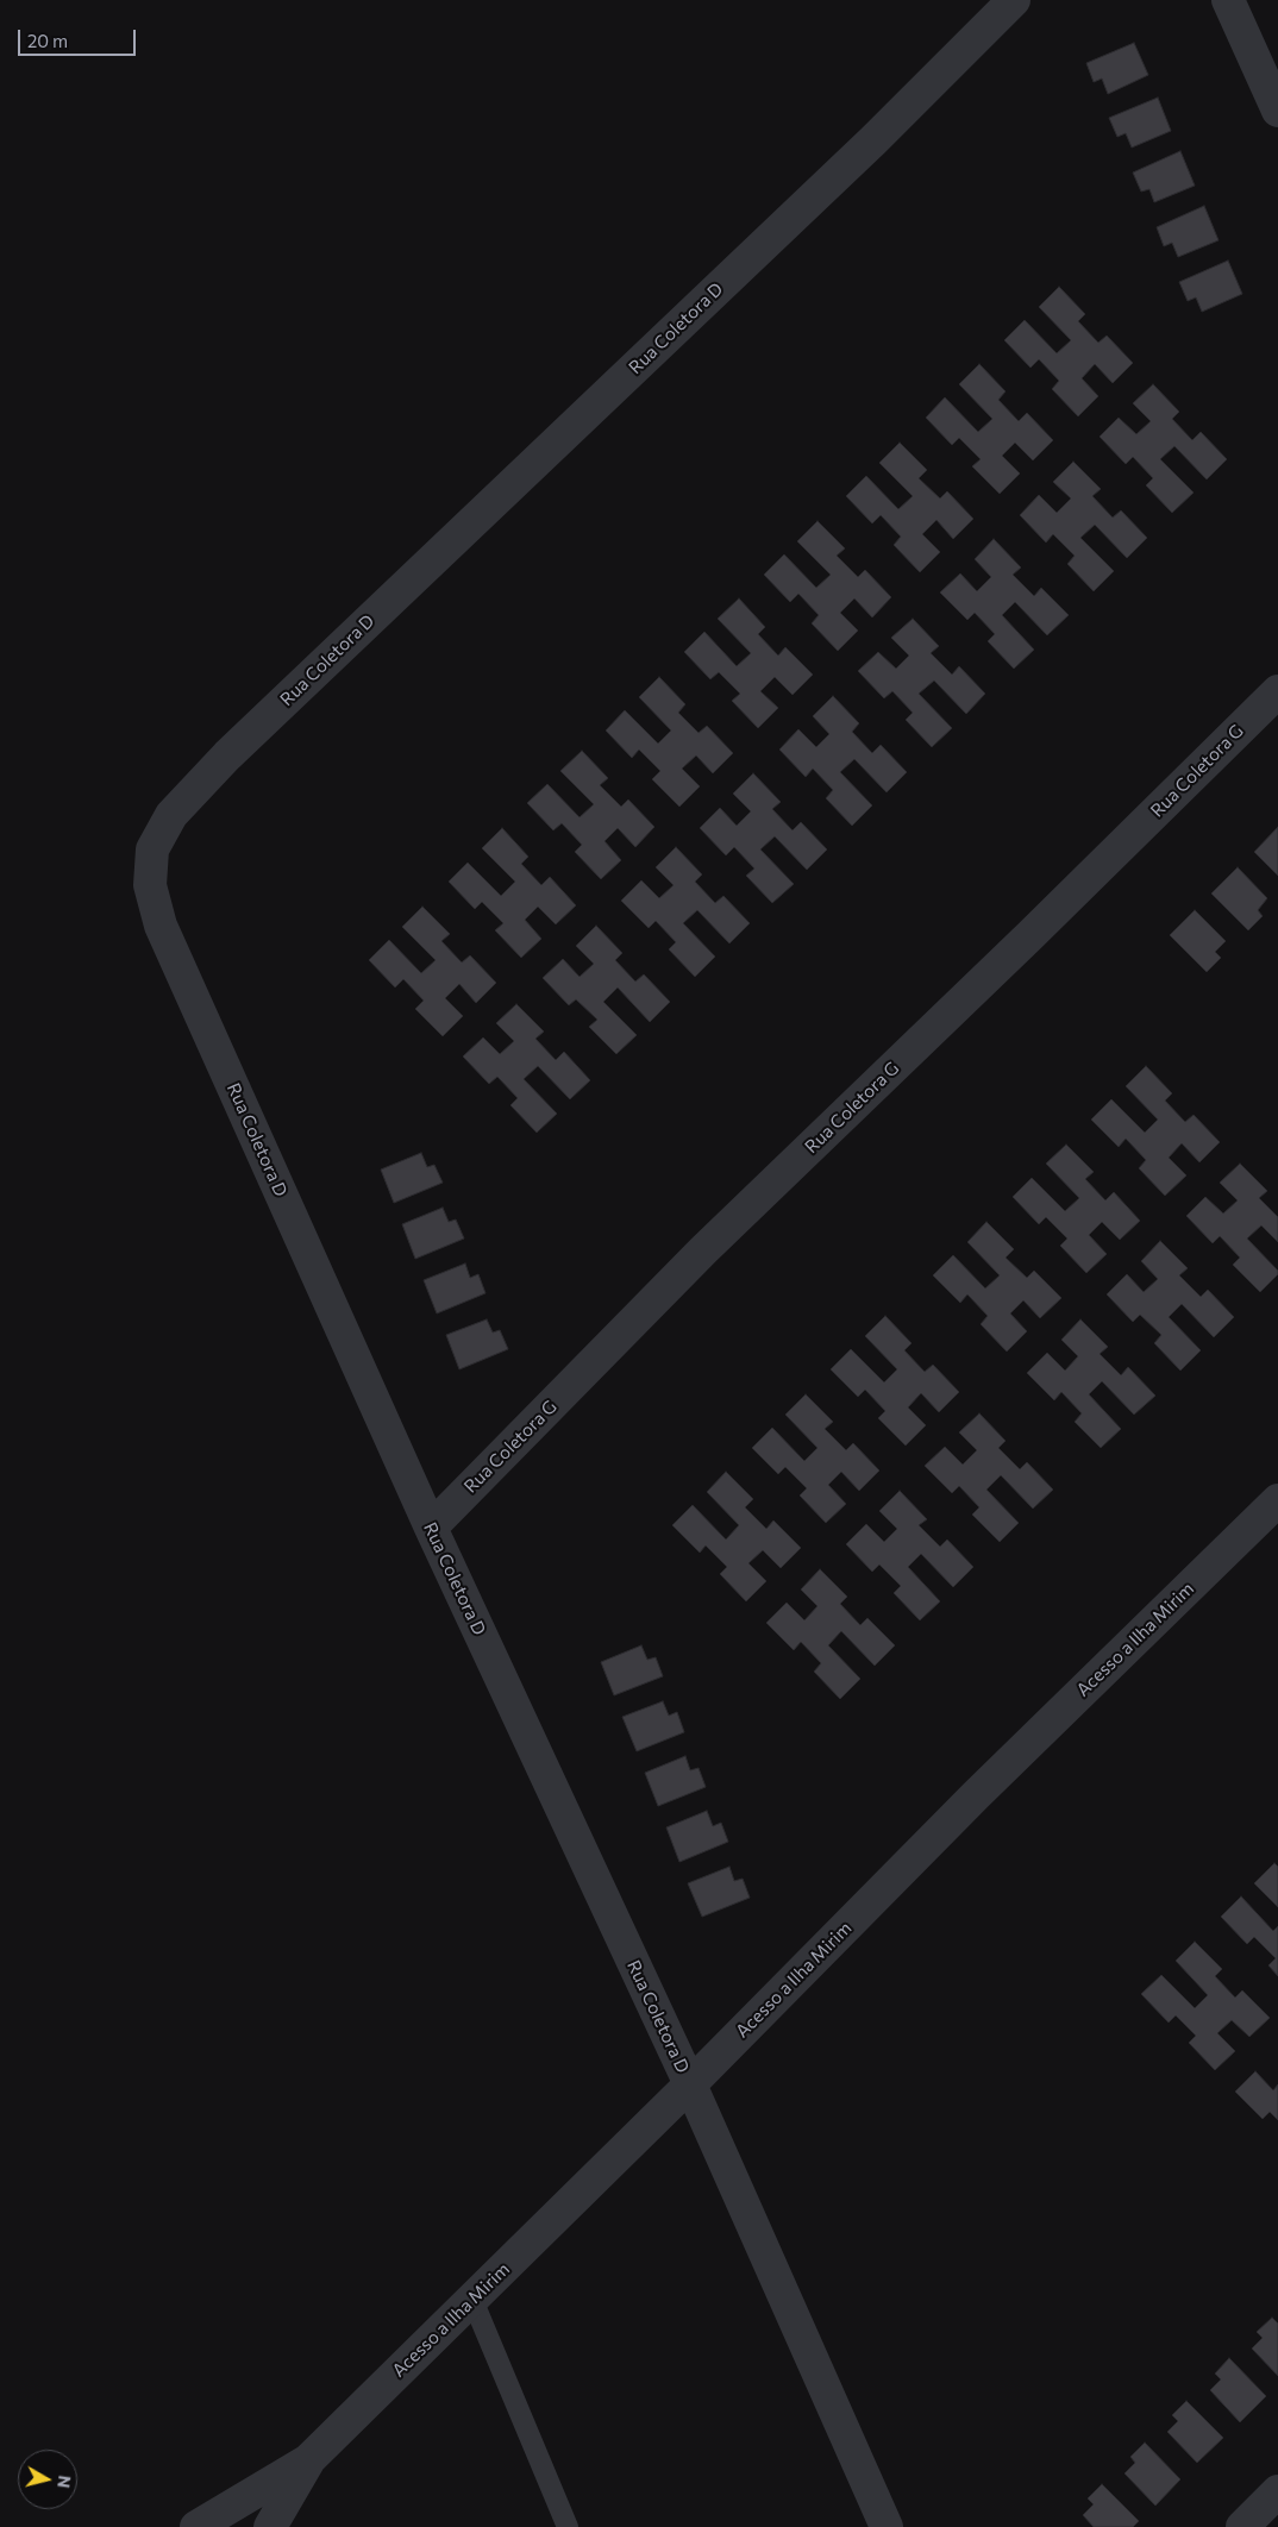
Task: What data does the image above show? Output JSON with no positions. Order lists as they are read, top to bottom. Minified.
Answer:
{"streets":{"street":["Rua Coletora D","Rua Coletora G","Acesso a Ilha Mirim"]},"crossings":[["Rua Coletora D","Rua Coletora G"],["Rua Coletora D","Acesso a Ilha Mirim"]],"scale_bar":"20 m","north":"right"}
